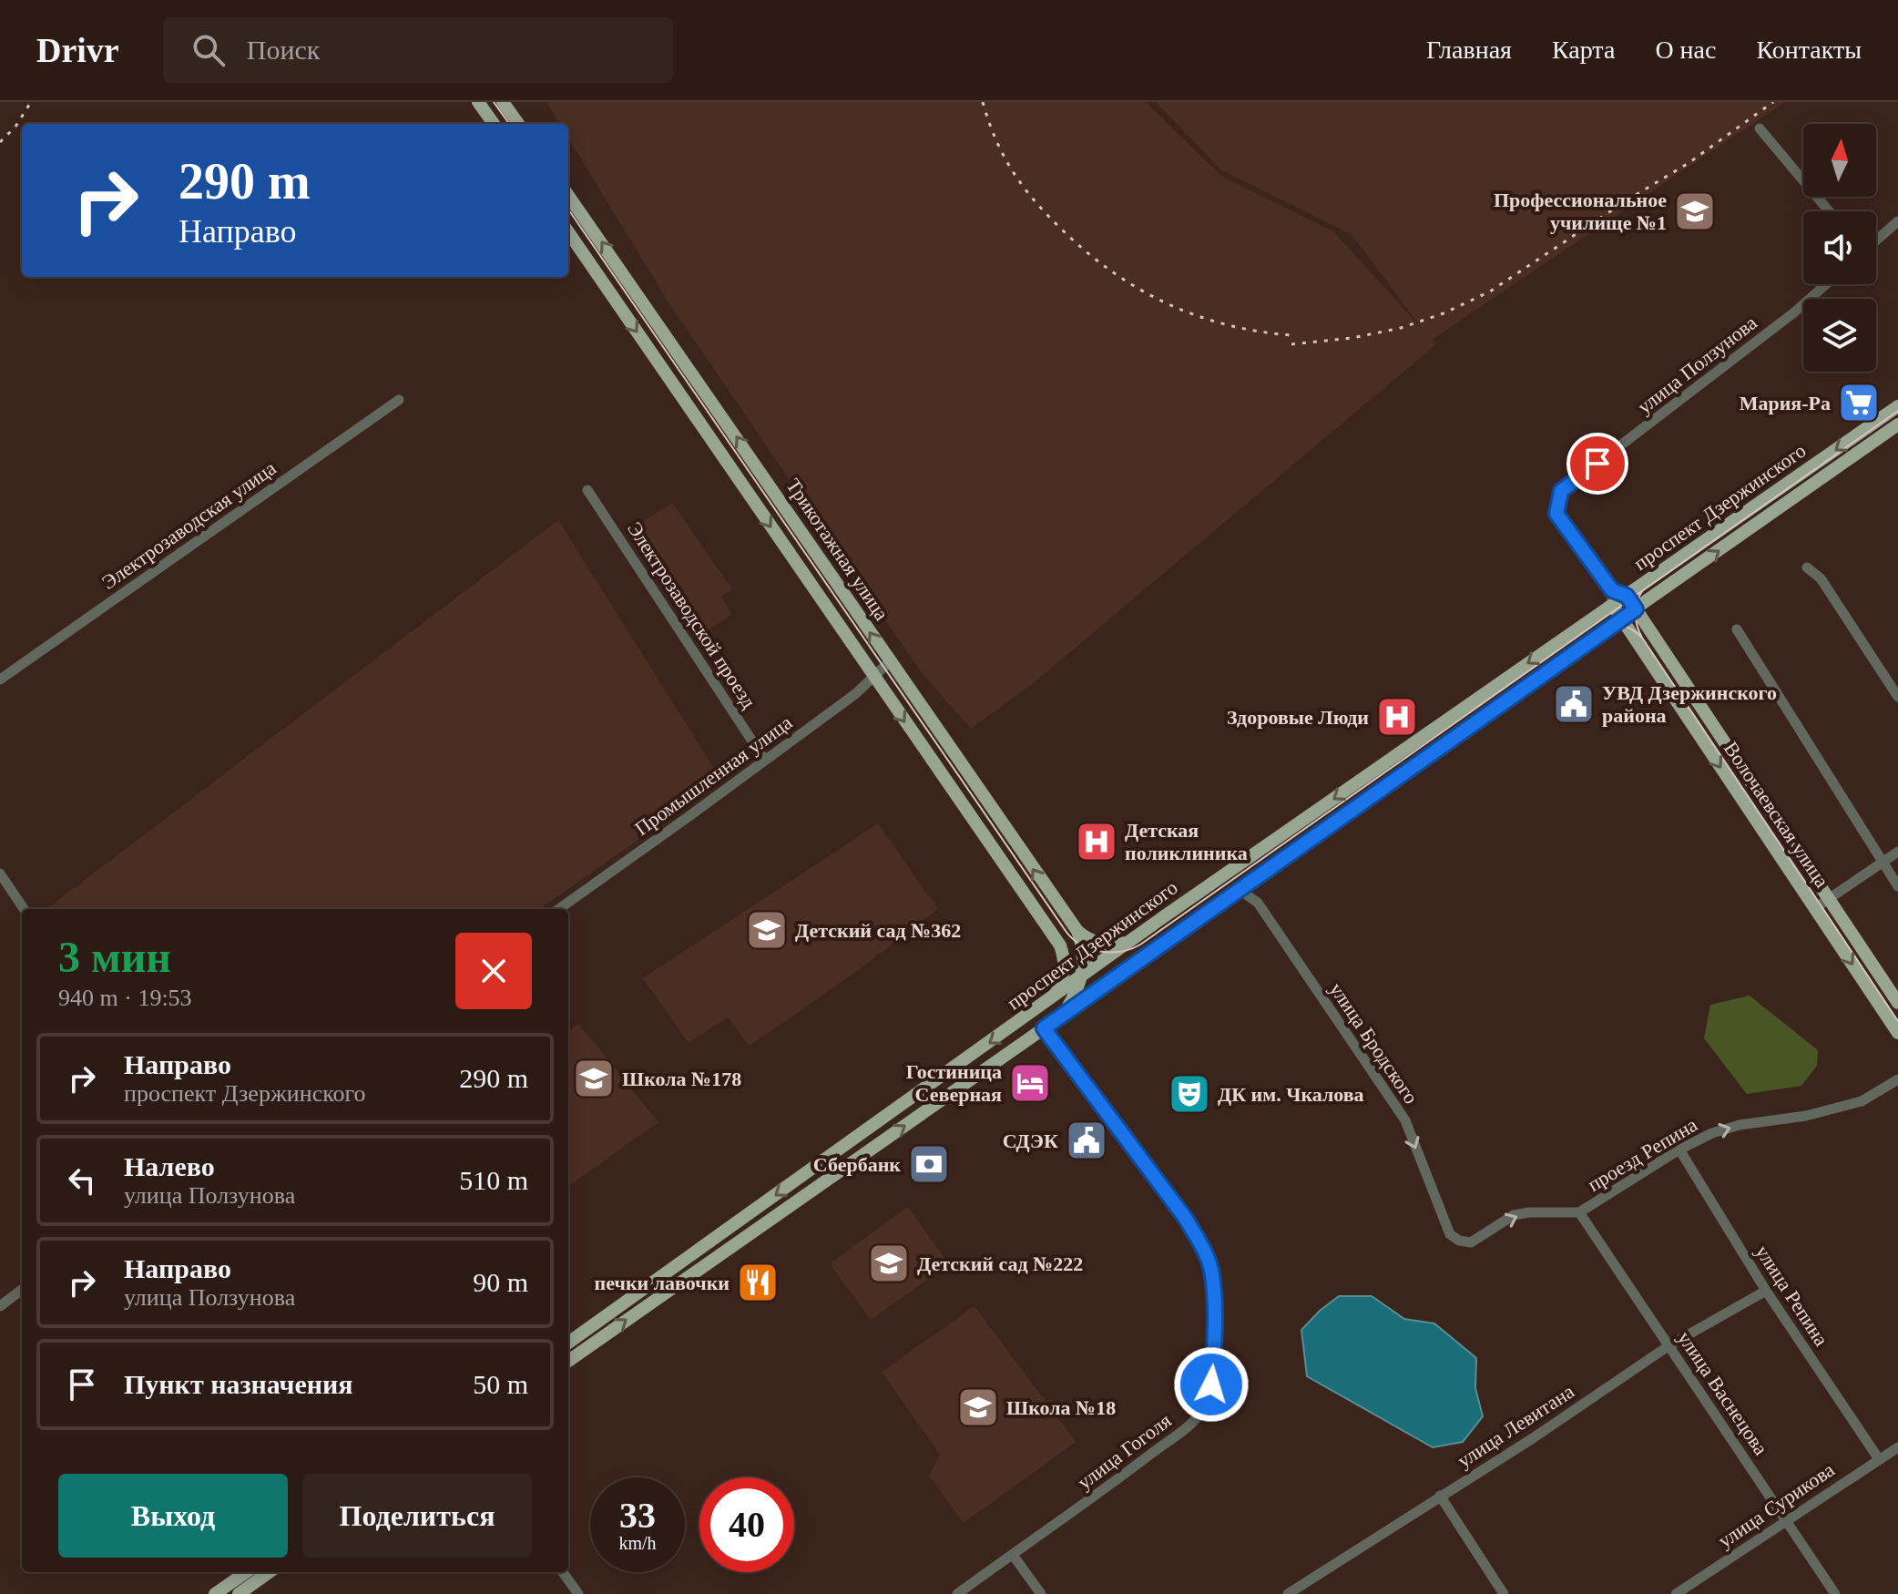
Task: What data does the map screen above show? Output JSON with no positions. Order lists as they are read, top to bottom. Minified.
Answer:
{"streets":{"main road":["проспект Дзержинского","Трикотажная улица","Волочаевская улица"],"street":["улица Ползунова","Электрозаводская улица","Электрозаводской проезд","Промышленная улица","улица Бродского","проезд Репина","улица Репина","улица Васнецова","улица Левитана","улица Гоголя","улица Сурикова"]},"crossings":[["проспект Дзержинского","Волочаевская улица"],["проспект Дзержинского","улица Бродского"],["проспект Дзержинского","улица Гоголя"],["Трикотажная улица","Промышленная улица"],["Электрозаводской проезд","Промышленная улица"],["улица Бродского","проезд Репина"],["проезд Репина","улица Репина"],["проезд Репина","улица Васнецова"],["улица Репина","улица Левитана"],["улица Репина","улица Сурикова"],["улица Васнецова","улица Левитана"],["улица Васнецова","улица Сурикова"]],"one_way":["улица Бродского","проезд Репина"],"places":{"school or university":["Профессиональное училище №1","Детский сад №362","Школа №178","Детский сад №222","Школа №18"],"supermarket":["Мария-Ра"],"public building":["УВД Дзержинского района","СДЭК"],"hospital":["Здоровые Люди","Детская поликлиника"],"hotel":["Гостиница Северная"],"theatre":["ДК им. Чкалова"],"bank":["Сбербанк"],"restaurant":["печки лавочки"]},"north":"top","page":{"header":"Drivr","search":"Поиск","nav":["Главная","Карта","О нас","Контакты"],"turn":["290 m","Направо"],"heading":["3 мин","940 m · 19:53"],"list":[{"name":"Направо","note":"проспект Дзержинского","value":"290 m"},{"name":"Налево","note":"улица Ползунова","value":"510 m"},{"name":"Направо","note":"улица Ползунова","value":"90 m"},{"name":"Пункт назначения","value":"50 m"}],"buttons":["Выход","Поделиться"],"speed":"33 km/h","limit":"40"}}
